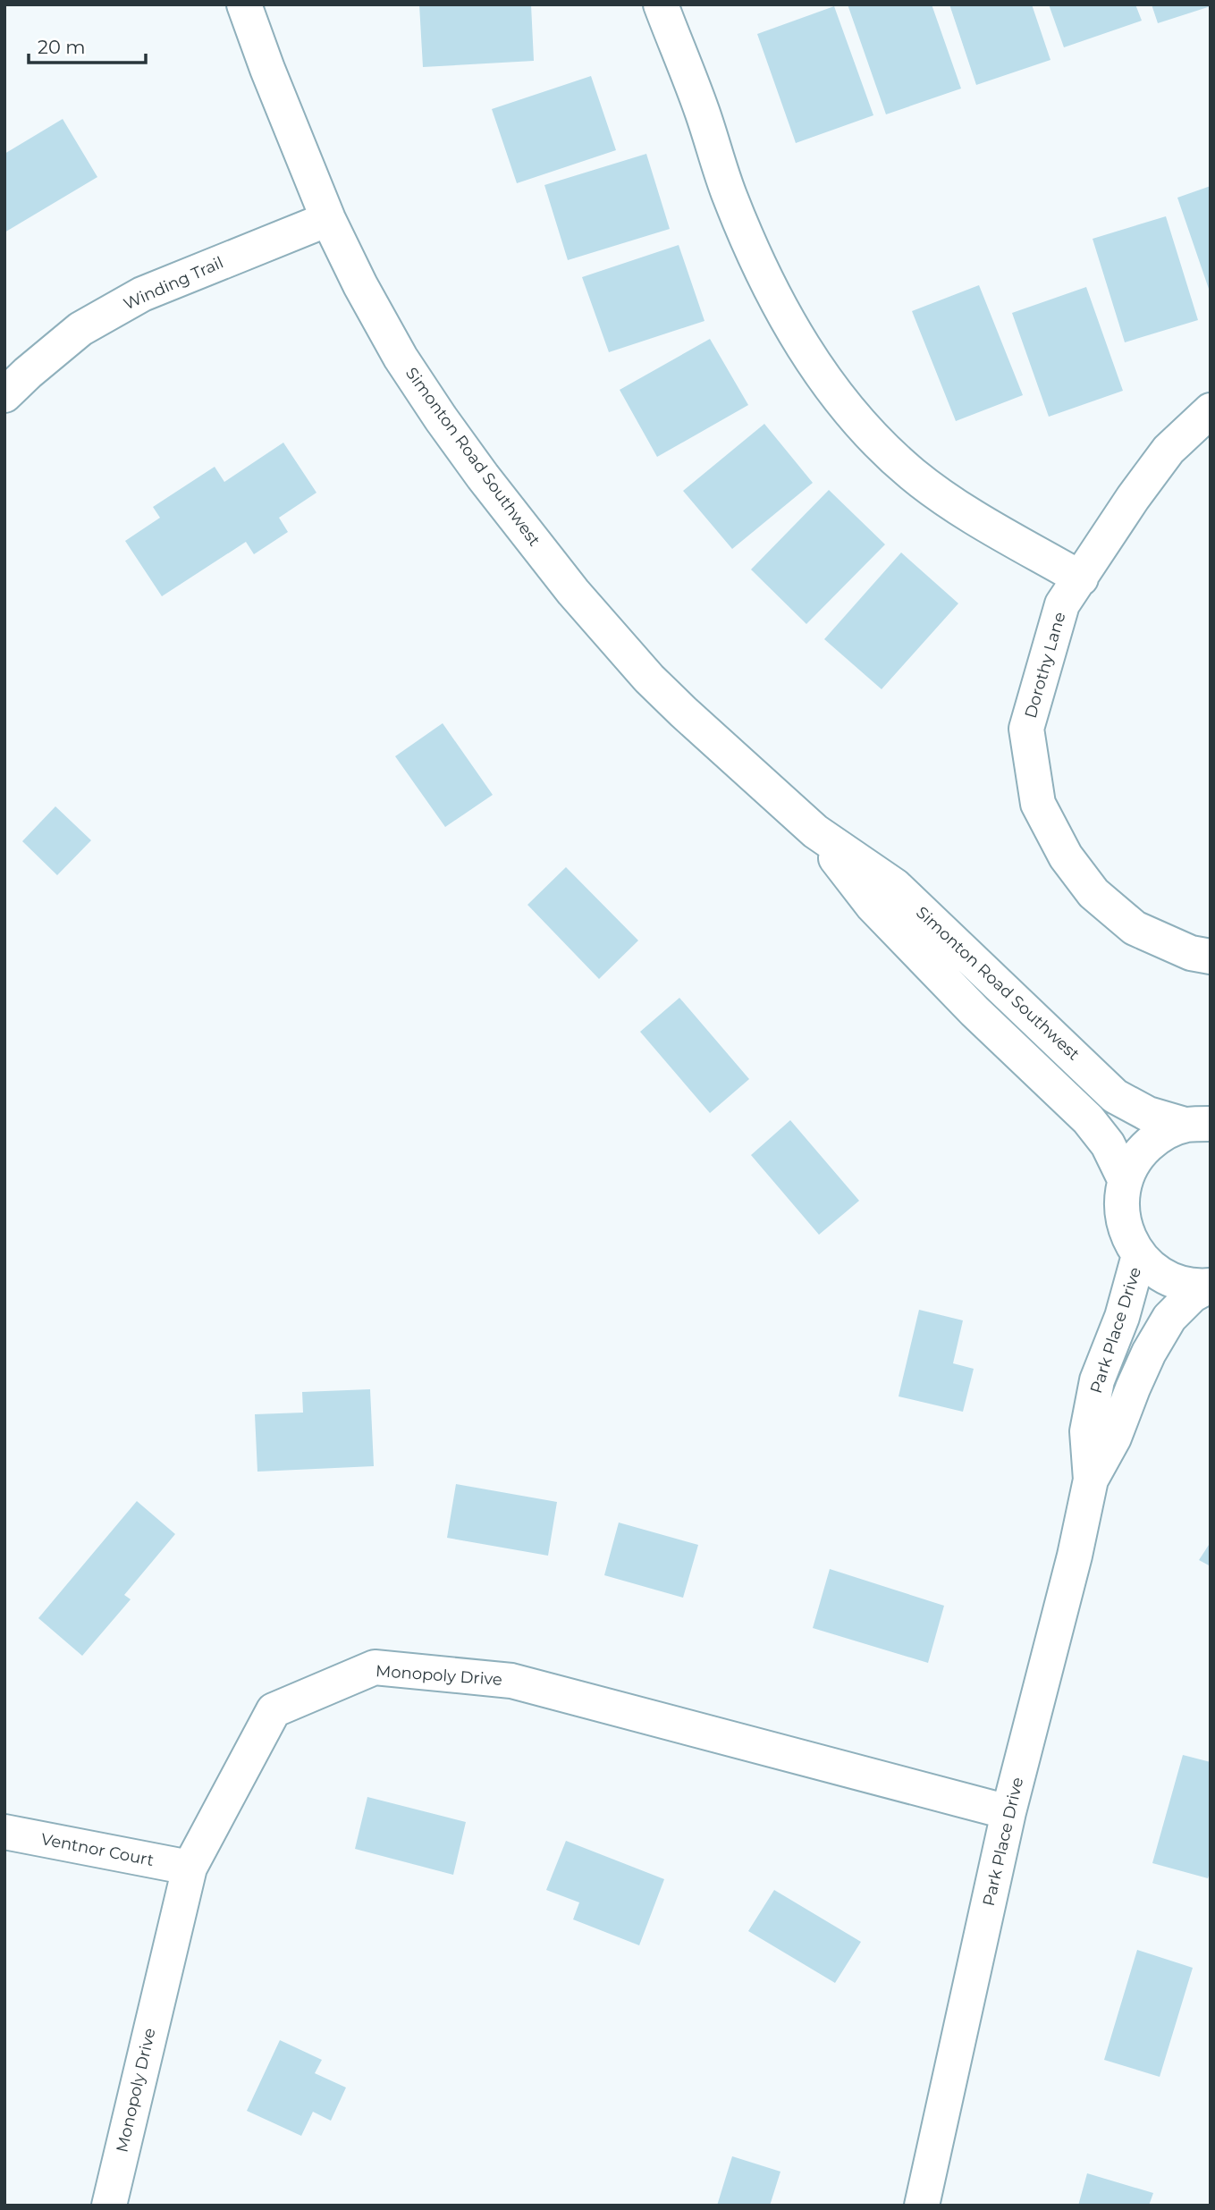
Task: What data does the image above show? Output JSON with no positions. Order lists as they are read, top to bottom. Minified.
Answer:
{"streets":{"street":["Winding Trail","Simonton Road Southwest","Dorothy Lane","Park Place Drive","Monopoly Drive","Ventnor Court"]},"crossings":[["Winding Trail","Simonton Road Southwest"],["Park Place Drive","Monopoly Drive"],["Monopoly Drive","Ventnor Court"]],"scale_bar":"20 m"}
